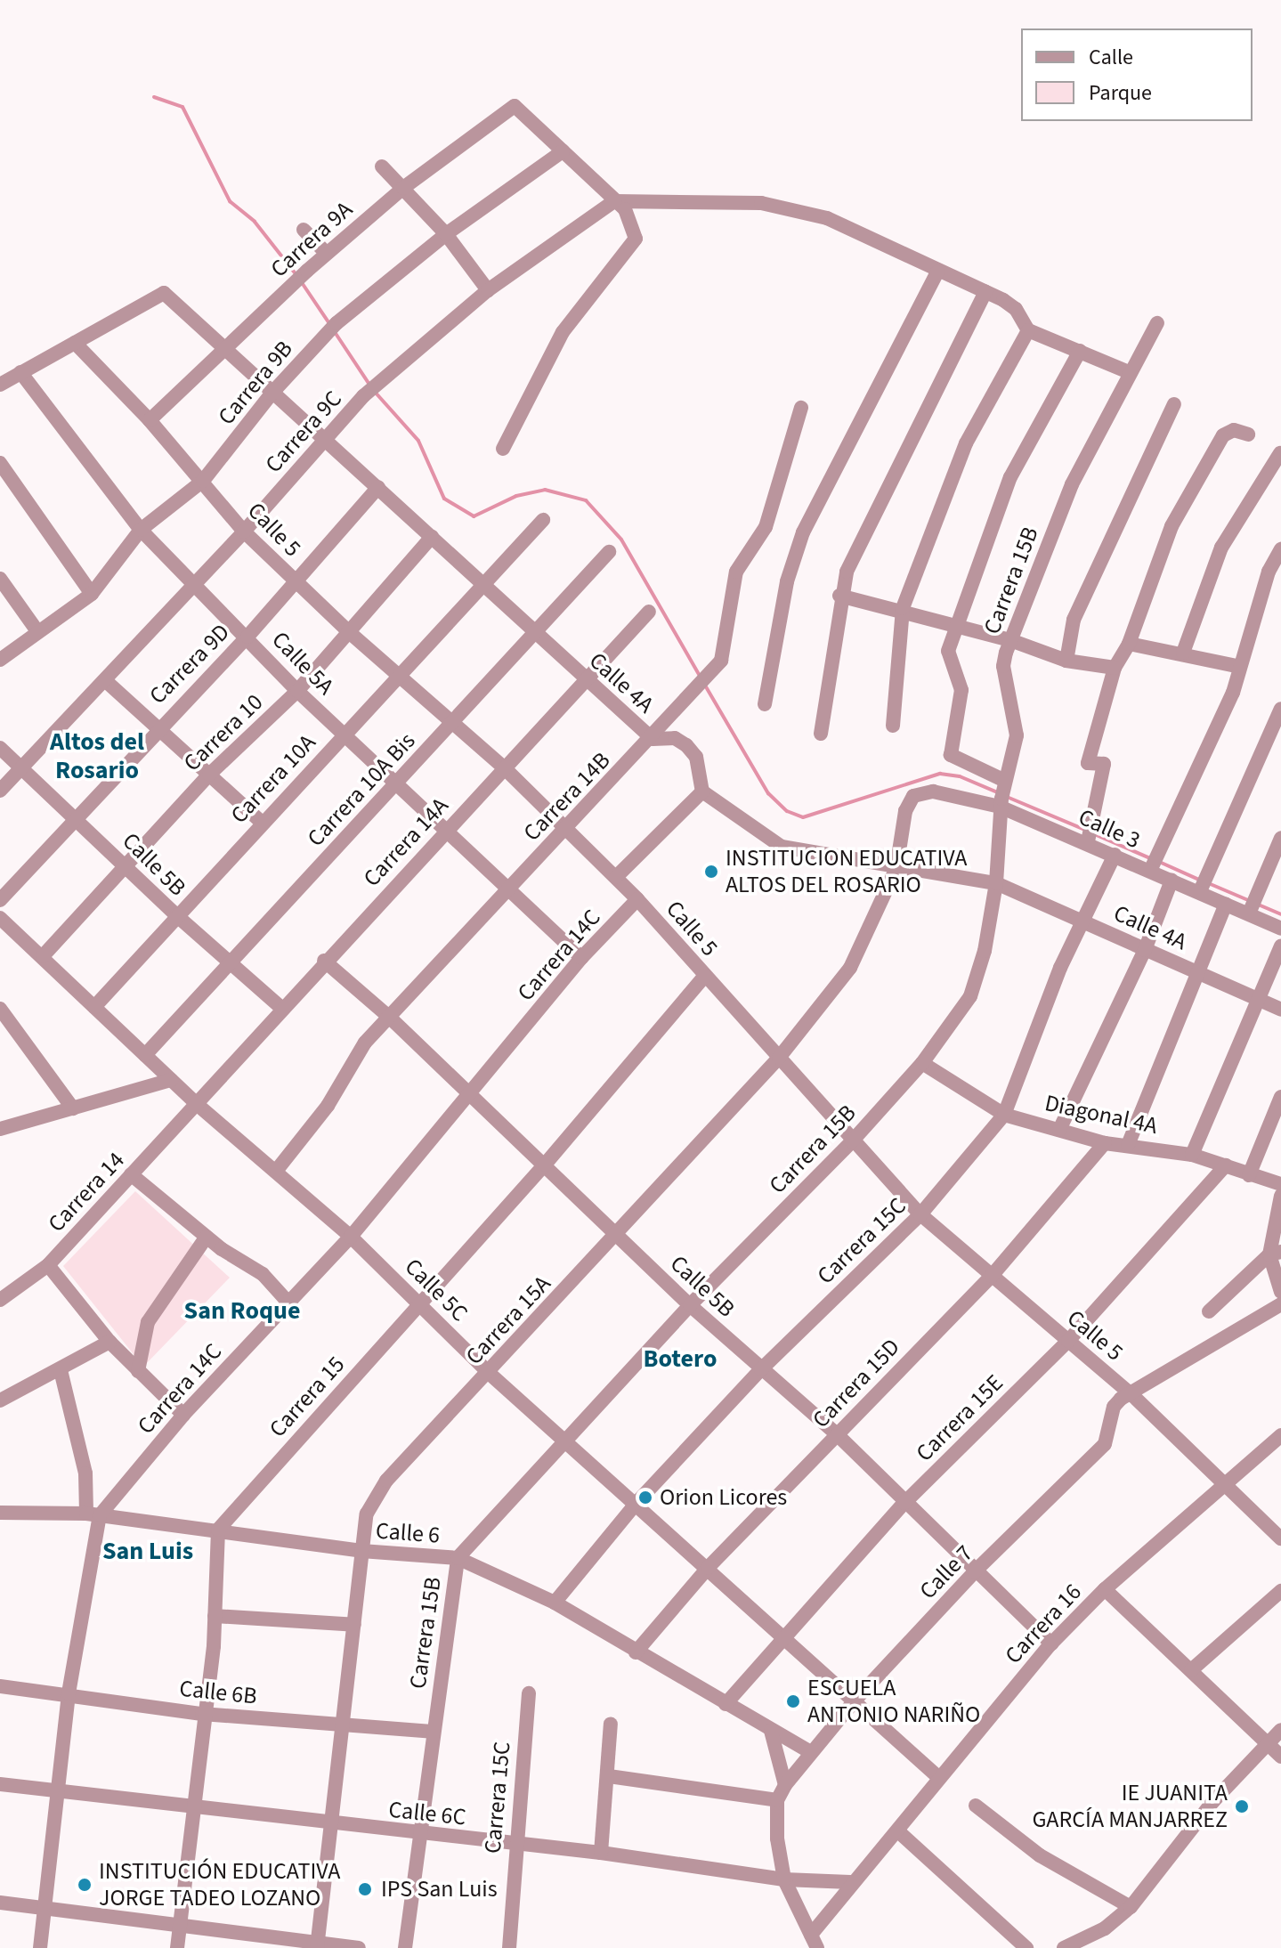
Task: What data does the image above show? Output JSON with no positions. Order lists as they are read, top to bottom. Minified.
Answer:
{"streets":{"street":["Carrera 9A","Carrera 9B","Carrera 9C","Calle 5","Carrera 15B","Calle 5A","Carrera 9D","Calle 4A","Carrera 10","Carrera 10A","Carrera 10A Bis","Carrera 14B","Calle 3","Carrera 14A","Calle 5B","Carrera 14C","Diagonal 4A","Carrera 14","Carrera 15C","Calle 5C","Carrera 15A","Carrera 15D","Carrera 15","Carrera 15E","Calle 6","Calle 7","Carrera 16","Calle 6B","Calle 6C"]},"crossings":[["Carrera 9A","Carrera 9B"],["Carrera 9A","Calle 5"],["Carrera 9A","Calle 4A"],["Carrera 9B","Calle 5"],["Carrera 9B","Calle 5A"],["Carrera 9B","Calle 4A"],["Carrera 9C","Calle 5"],["Carrera 9C","Calle 5A"],["Carrera 9C","Calle 4A"],["Carrera 9C","Calle 5B"],["Calle 5","Carrera 15B"],["Calle 5","Carrera 9D"],["Calle 5","Calle 4A"],["Calle 5","Carrera 10"],["Calle 5","Carrera 10A"],["Calle 5","Carrera 10A Bis"],["Calle 5","Carrera 14B"],["Calle 5","Carrera 14A"],["Calle 5","Carrera 14C"],["Calle 5","Carrera 15C"],["Calle 5","Carrera 15A"],["Calle 5","Carrera 15D"],["Calle 5","Carrera 15"],["Calle 5","Carrera 15E"],["Calle 5","Calle 7"],["Calle 5","Carrera 16"],["Carrera 15B","Calle 4A"],["Carrera 15B","Calle 3"],["Carrera 15B","Calle 5B"],["Carrera 15B","Diagonal 4A"],["Carrera 15B","Calle 5C"],["Carrera 15B","Calle 6"],["Carrera 15B","Calle 6B"],["Carrera 15B","Calle 6C"],["Calle 5A","Carrera 9D"],["Calle 5A","Carrera 10"],["Calle 5A","Carrera 10A"],["Calle 5A","Carrera 10A Bis"],["Calle 5A","Carrera 14B"],["Calle 5A","Carrera 14A"],["Calle 5A","Carrera 14C"],["Carrera 9D","Calle 4A"],["Carrera 9D","Calle 5B"],["Calle 4A","Carrera 10"],["Calle 4A","Carrera 10A"],["Calle 4A","Carrera 10A Bis"],["Calle 4A","Carrera 14B"],["Calle 4A","Carrera 14A"],["Calle 4A","Carrera 15C"],["Calle 4A","Carrera 15A"],["Carrera 10","Calle 5B"],["Carrera 10","Calle 5C"],["Carrera 10A","Calle 5B"],["Carrera 10A","Calle 5C"],["Carrera 10A Bis","Calle 5B"],["Carrera 10A Bis","Calle 5C"],["Carrera 14B","Calle 5B"],["Carrera 14B","Calle 5C"],["Calle 3","Carrera 15C"],["Calle 3","Carrera 15A"],["Carrera 14A","Calle 5B"],["Carrera 14A","Carrera 14"],["Carrera 14A","Calle 5C"],["Calle 5B","Carrera 14C"],["Calle 5B","Carrera 15C"],["Calle 5B","Carrera 15A"],["Calle 5B","Carrera 15D"],["Calle 5B","Carrera 15"],["Calle 5B","Carrera 15E"],["Calle 5B","Calle 7"],["Calle 5B","Carrera 16"],["Carrera 14C","Calle 5C"],["Carrera 14C","Calle 6"],["Carrera 14C","Calle 6B"],["Carrera 14C","Calle 6C"],["Diagonal 4A","Carrera 15C"],["Diagonal 4A","Carrera 15D"],["Diagonal 4A","Carrera 15E"],["Carrera 14","Calle 5C"],["Carrera 15C","Calle 5C"],["Carrera 15C","Calle 6"],["Carrera 15C","Calle 6C"],["Calle 5C","Carrera 15A"],["Calle 5C","Carrera 15D"],["Calle 5C","Carrera 15"],["Calle 5C","Carrera 15E"],["Calle 5C","Calle 7"],["Calle 5C","Carrera 16"],["Carrera 15A","Calle 6"],["Carrera 15A","Calle 6B"],["Carrera 15A","Calle 6C"],["Carrera 15D","Calle 6"],["Carrera 15","Calle 6"],["Carrera 15E","Calle 6"],["Calle 6","Calle 7"],["Calle 7","Carrera 16"],["Calle 7","Calle 6C"],["Carrera 16","Calle 6C"]],"districts":["Altos del Rosario","San Roque","Botero","San Luis"],"places":["INSTITUCION EDUCATIVA ALTOS DEL ROSARIO","Orion Licores","ESCUELA ANTONIO NARIÑO","IE JUANITA GARCÍA MANJARREZ","INSTITUCIÓN EDUCATIVA JORGE TADEO LOZANO","IPS San Luis"],"legend":["Calle","Parque"]}
